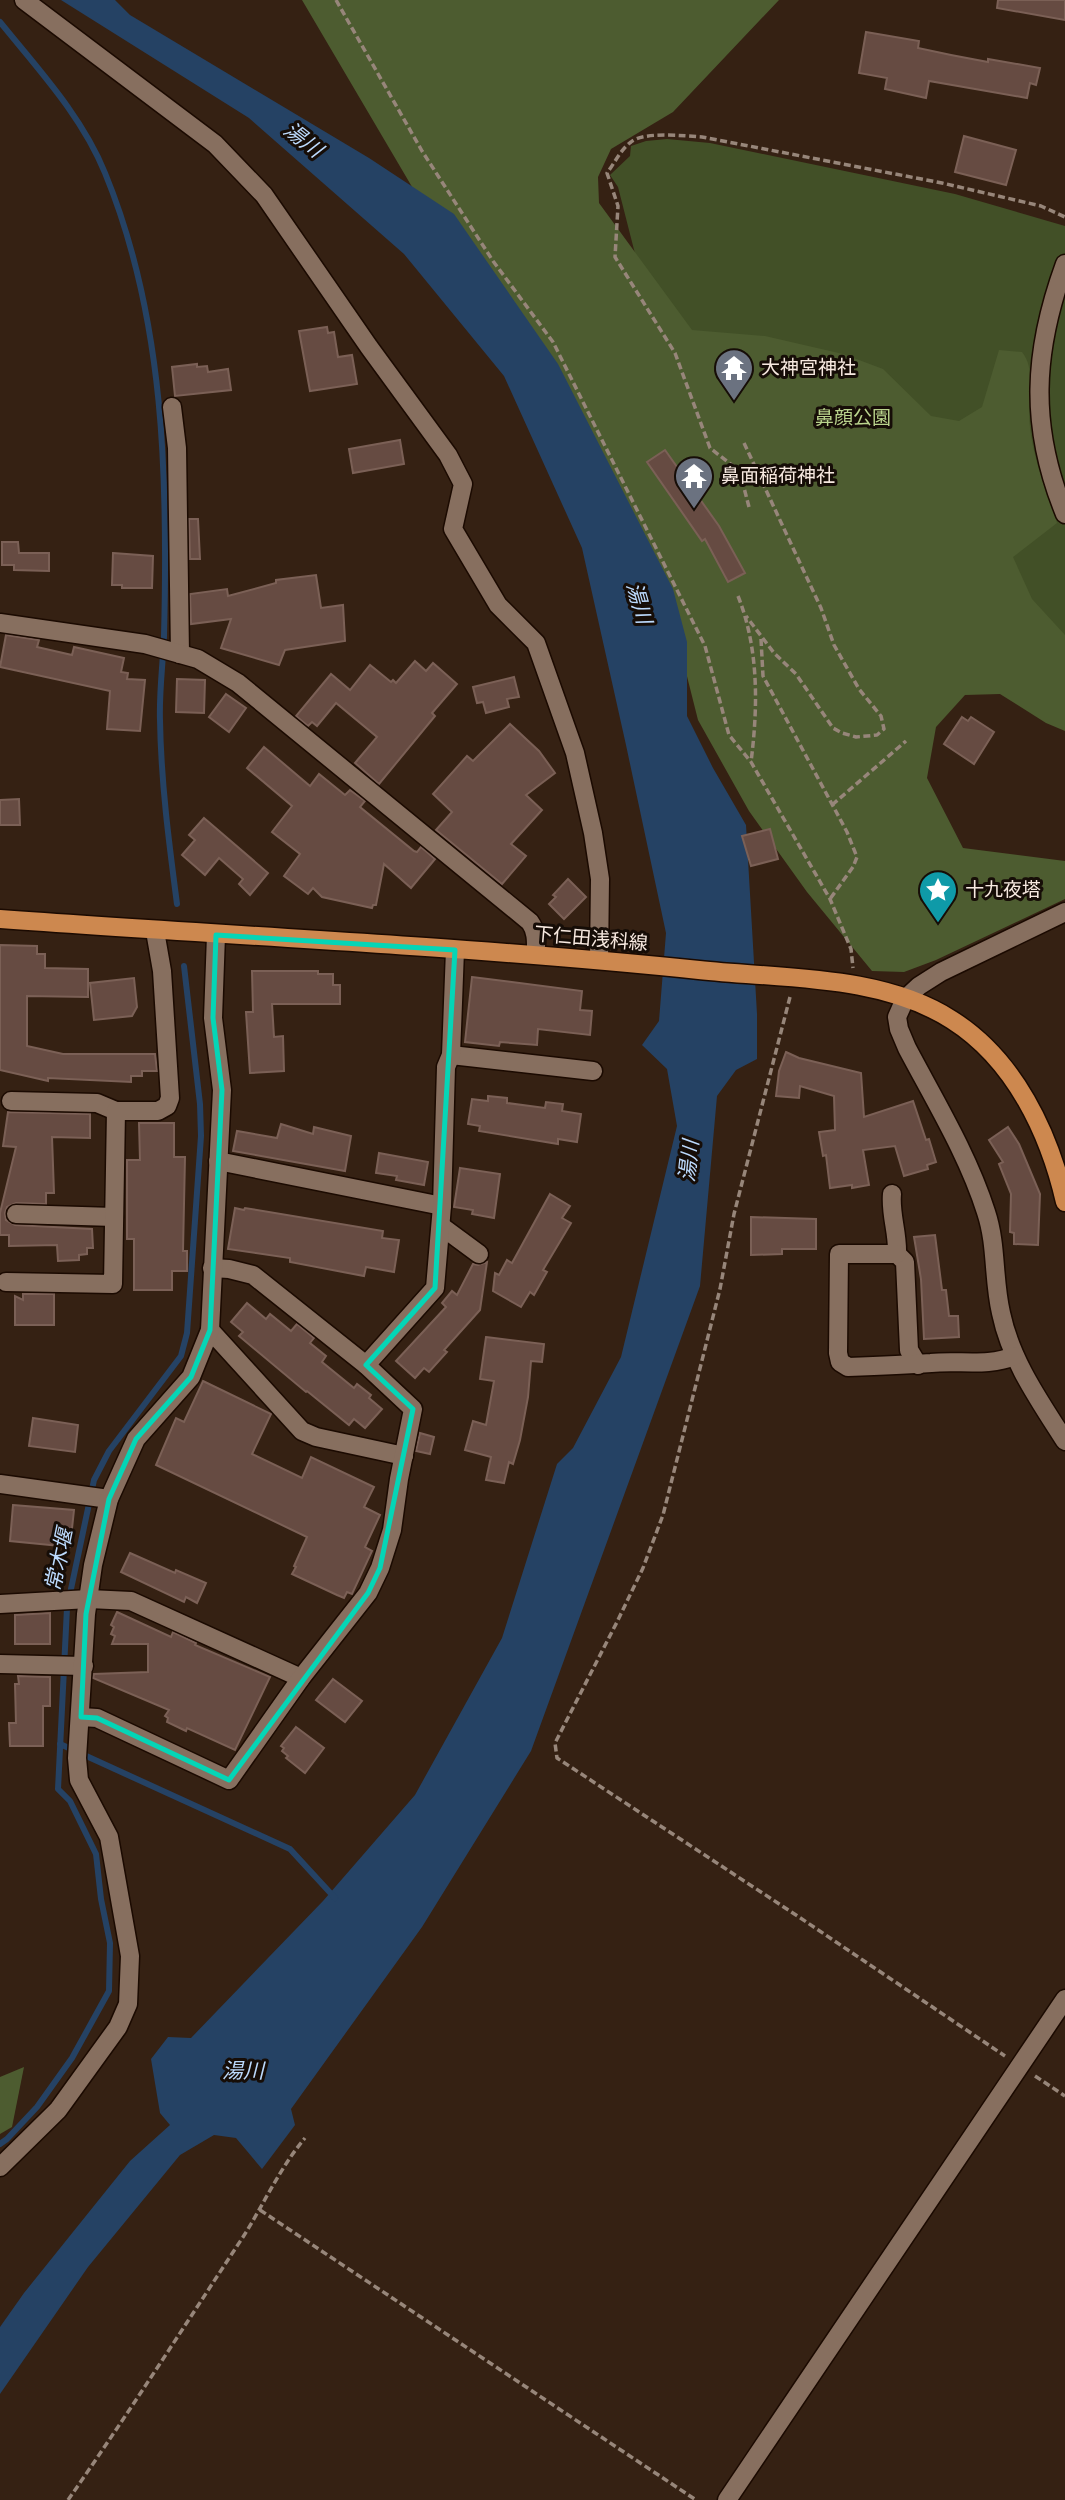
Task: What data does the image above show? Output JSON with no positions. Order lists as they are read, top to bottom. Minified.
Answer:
{"streets":{"main road":["下仁田浅科線"]},"water":["湯川","常木堰"],"parks":["鼻顔公園"],"places":{"temple":["大神宮神社","鼻面稲荷神社"],"place":["十九夜塔"]}}
